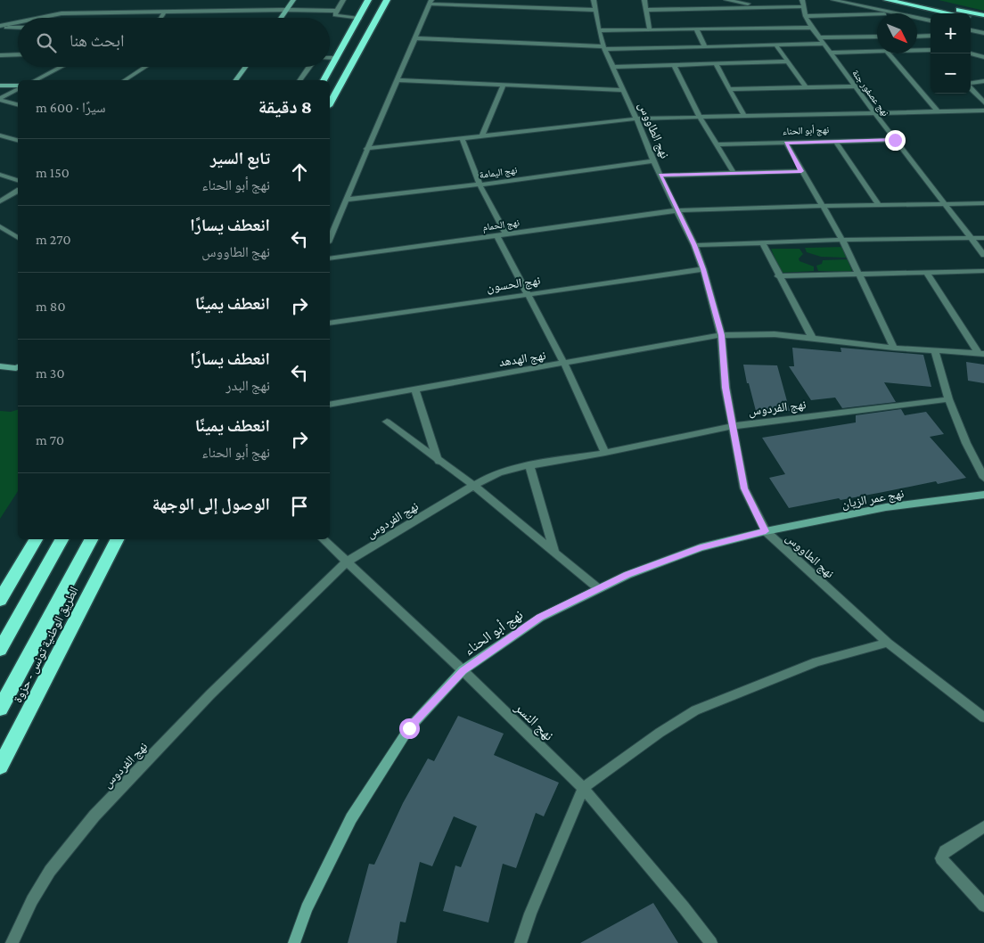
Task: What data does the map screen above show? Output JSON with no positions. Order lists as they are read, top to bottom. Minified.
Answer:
{"streets":{"highway":["الطريق الوطنية تونس - حزوة"],"street":["نهج عصفور جنة","نهج الطاووس","نهج أبو الحناء","نهج اليمامة","نهج الحمام","نهج الحسون","نهج الهدهد","نهج الفردوس","نهج عمر الزيان","نهج النسر"]},"crossings":[["نهج عصفور جنة","نهج أبو الحناء"],["نهج عصفور جنة","نهج الحمام"],["نهج الطاووس","نهج أبو الحناء"],["نهج الطاووس","نهج اليمامة"],["نهج الطاووس","نهج الحمام"],["نهج الطاووس","نهج الحسون"],["نهج الطاووس","نهج الهدهد"],["نهج الطاووس","نهج الفردوس"],["نهج الطاووس","نهج عمر الزيان"],["نهج أبو الحناء","نهج عمر الزيان"],["نهج أبو الحناء","نهج النسر"],["نهج الفردوس","نهج النسر"]],"north":"bottom right","page":{"map_buttons":["+","−"],"search":"ابحث هنا","heading":["8 دقيقة","سيرًا · 600 m"],"list":[["تابع السير","نهج أبو الحناء","150 m"],["انعطف يسارًا","نهج الطاووس","270 m"],["انعطف يمينًا","80 m"],["انعطف يسارًا","نهج البدر","30 m"],["انعطف يمينًا","نهج أبو الحناء","70 m"],"الوصول إلى الوجهة"]}}
